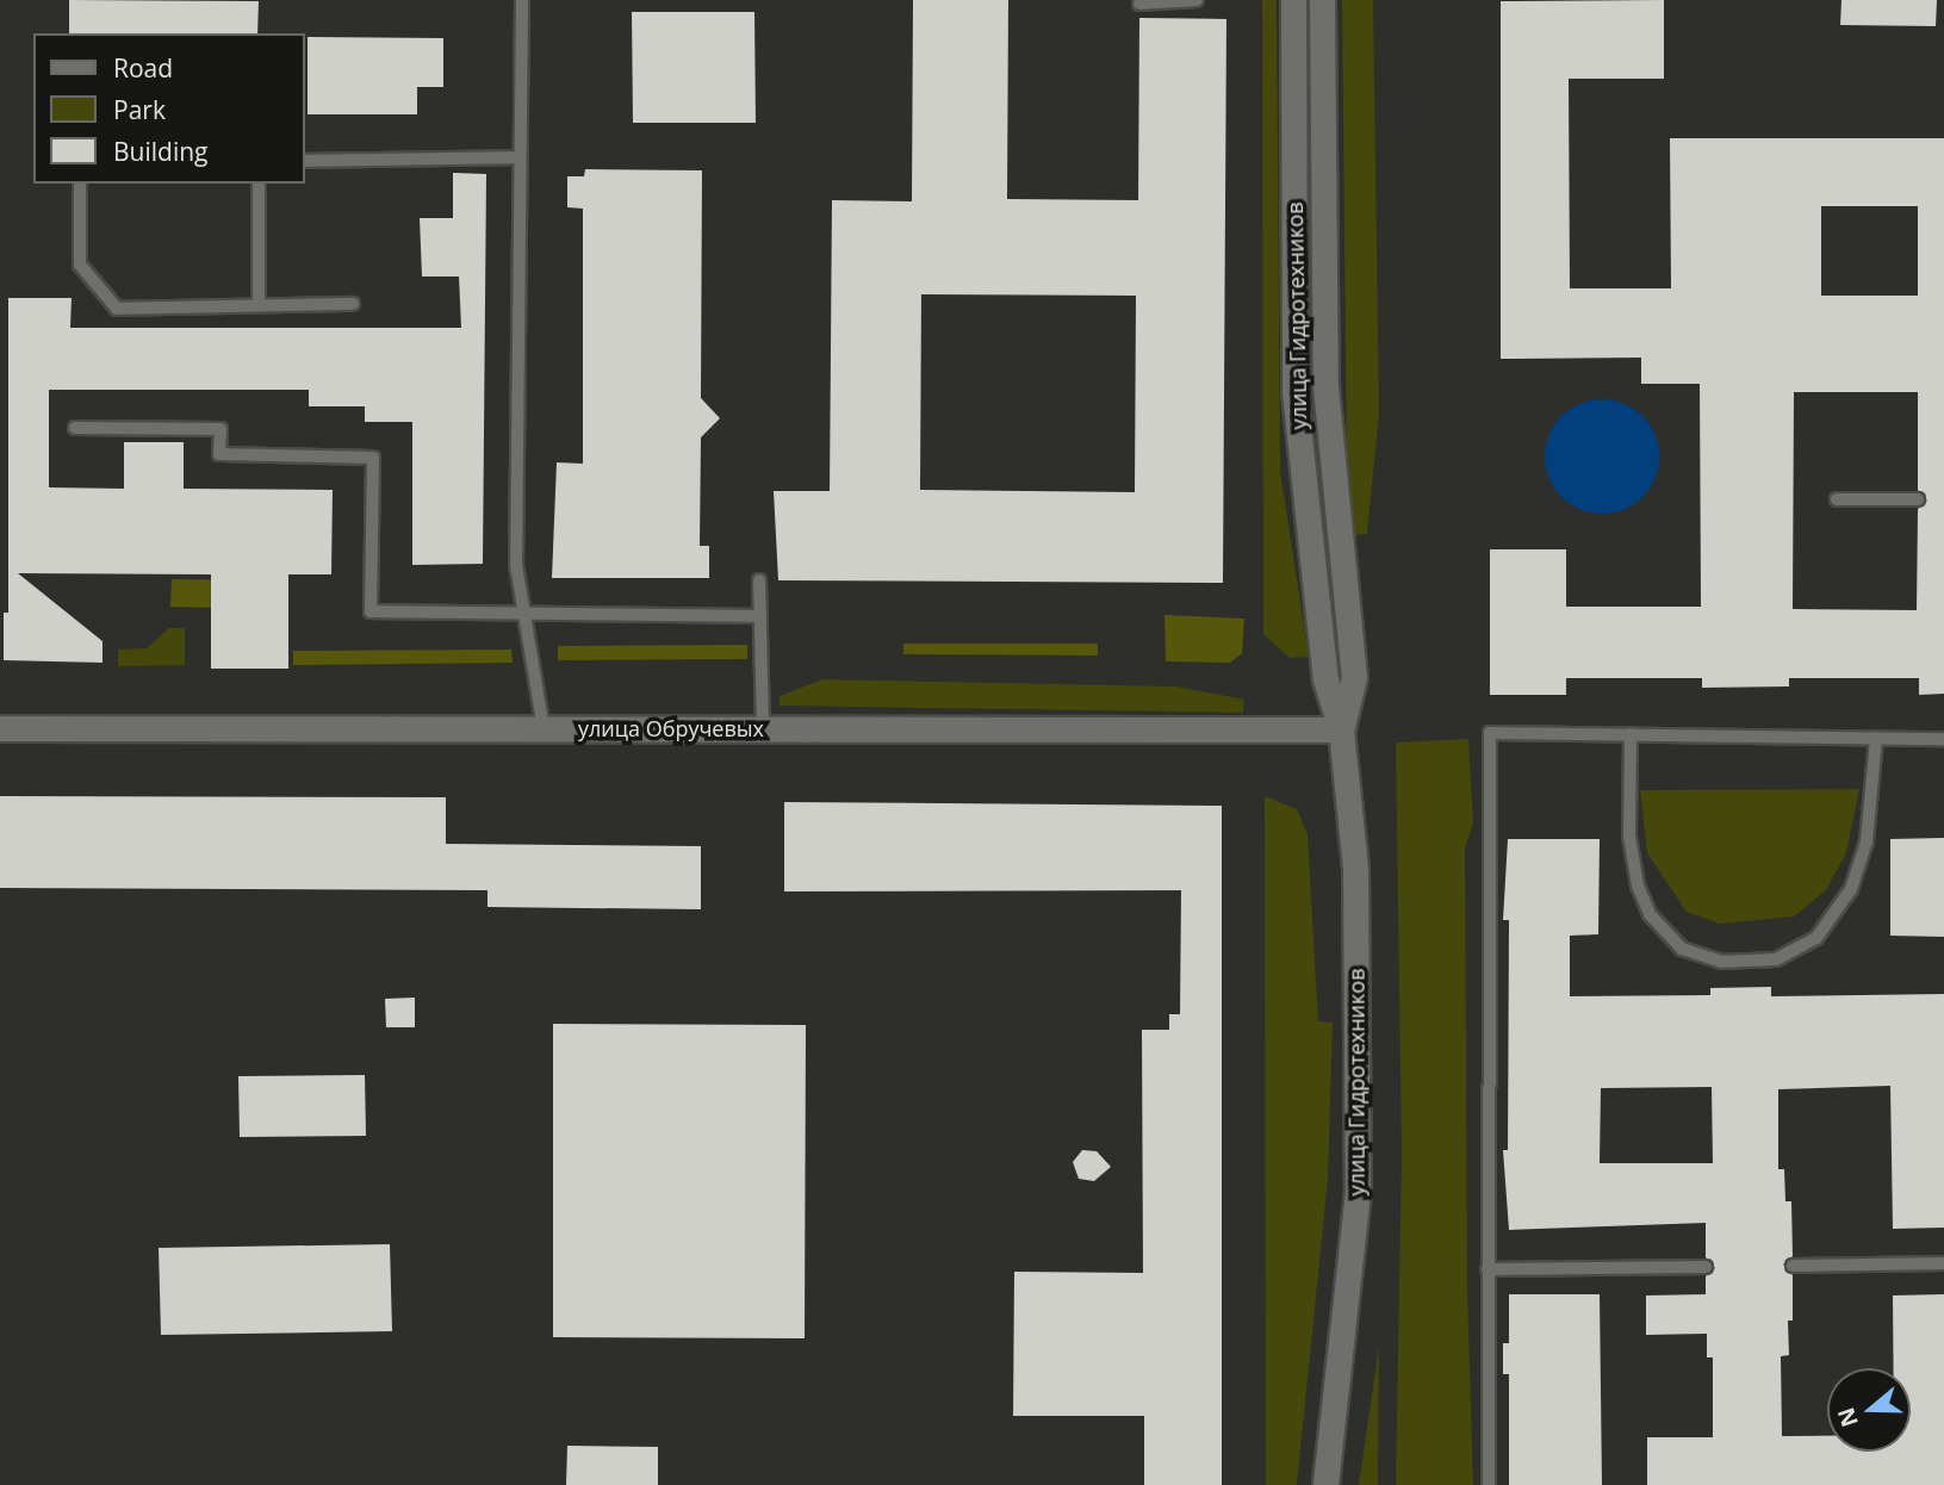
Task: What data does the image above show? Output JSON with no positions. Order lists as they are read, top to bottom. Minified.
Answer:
{"streets":{"street":["улица Гидротехников","улица Обручевых"]},"crossings":[["улица Гидротехников","улица Обручевых"]],"legend":["Road","Park","Building"],"north":"left"}
